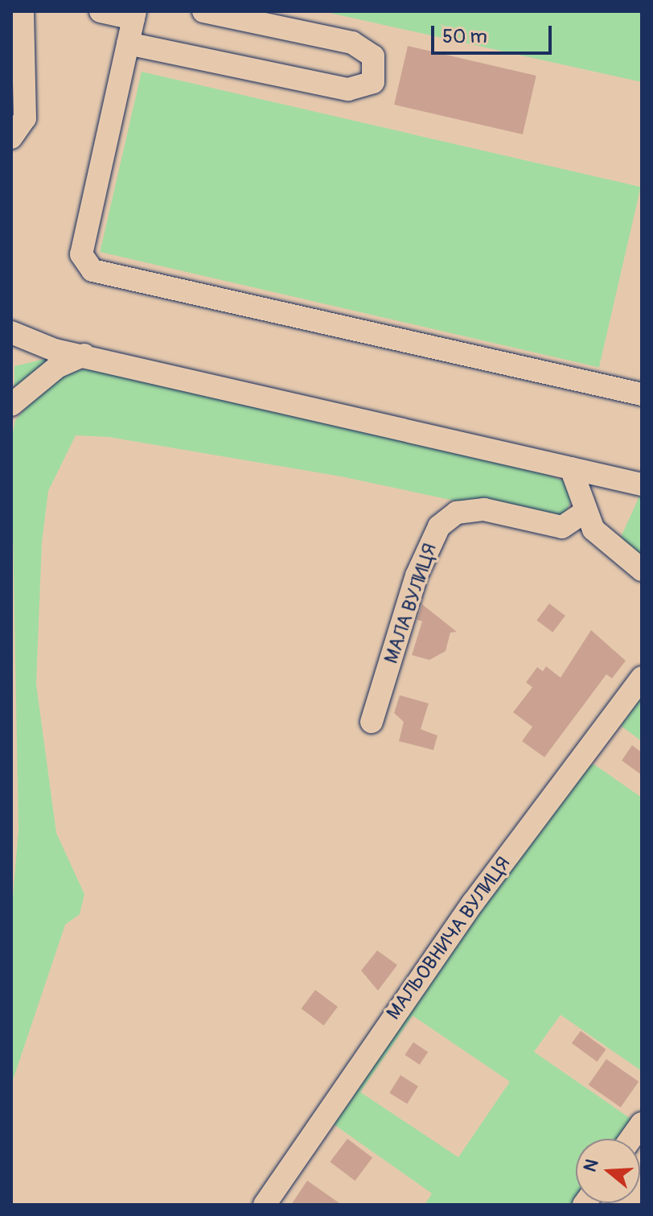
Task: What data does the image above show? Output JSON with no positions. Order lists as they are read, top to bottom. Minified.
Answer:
{"streets":{"street":["МАЛА ВУЛИЦЯ","МАЛЬОВНИЧА ВУЛИЦЯ"]},"scale_bar":"50 m","north":"left"}
